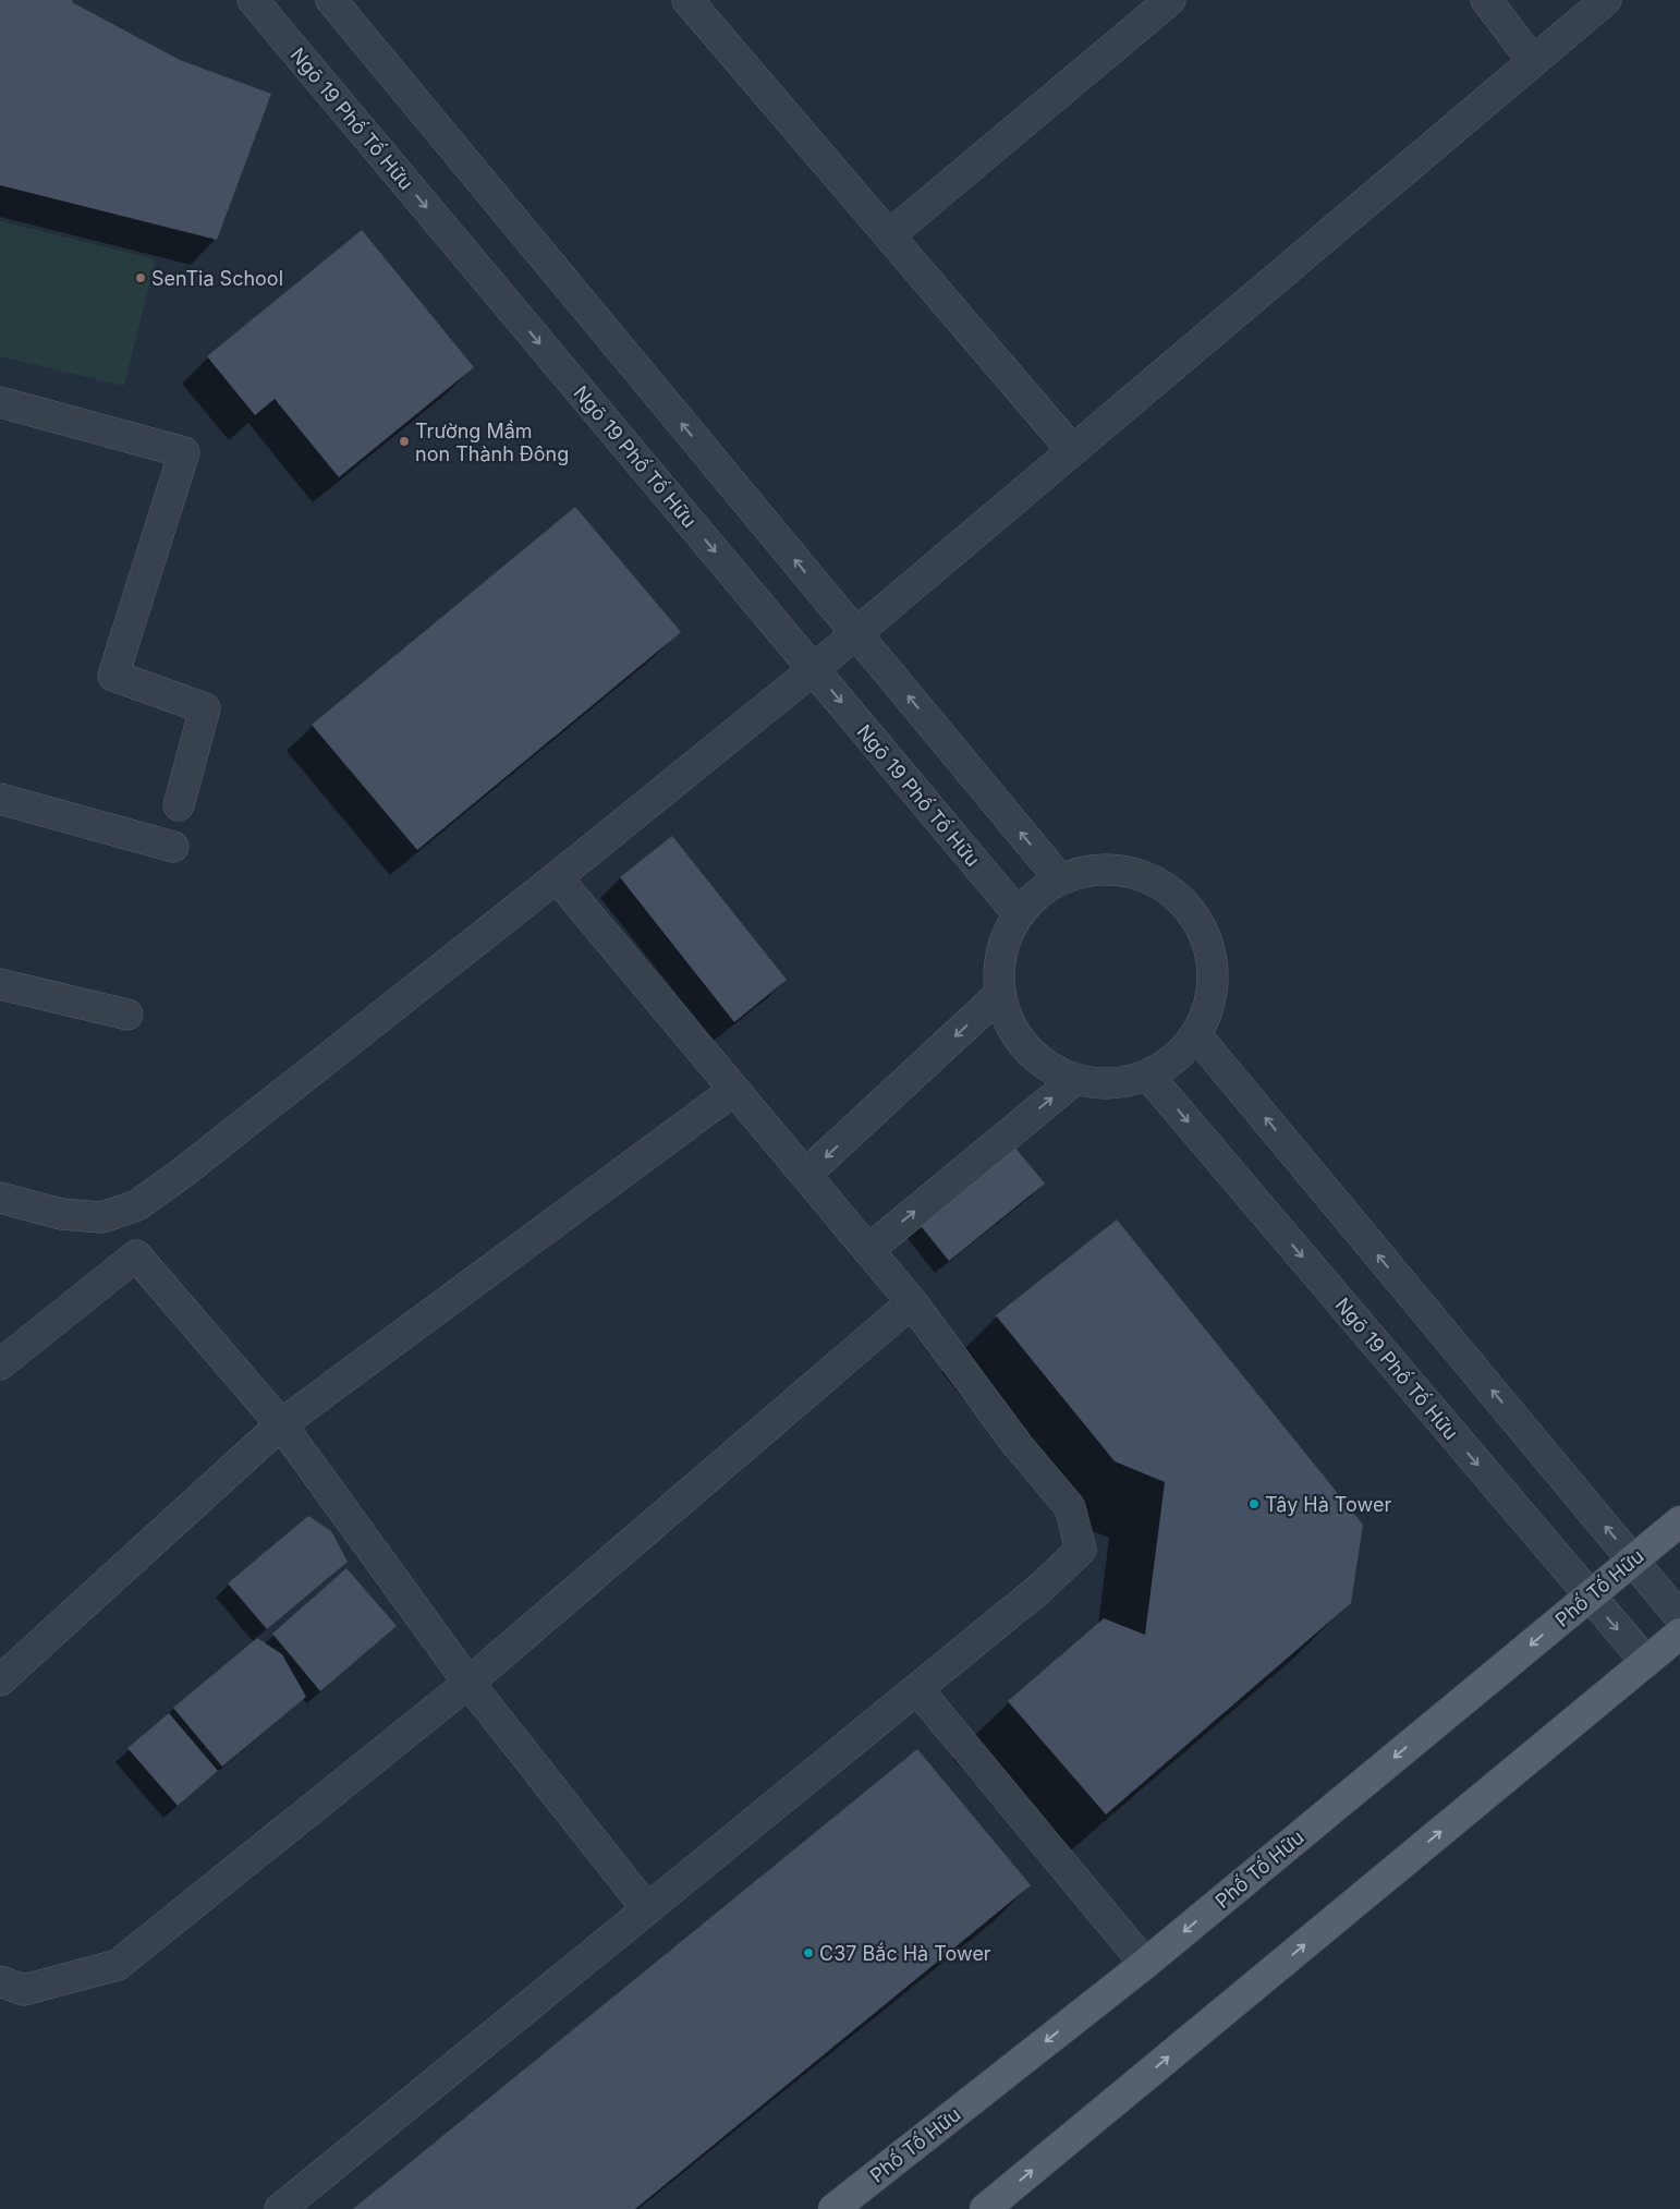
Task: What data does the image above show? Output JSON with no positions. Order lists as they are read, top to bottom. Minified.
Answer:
{"streets":{"main road":["Phố Tố Hữu"],"street":["Ngõ 19 Phố Tố Hữu"]},"crossings":[["Ngõ 19 Phố Tố Hữu","Phố Tố Hữu"]],"places":["SenTia School","Trường Mầm non Thành Đông","Tây Hà Tower","C37 Bắc Hà Tower"]}
